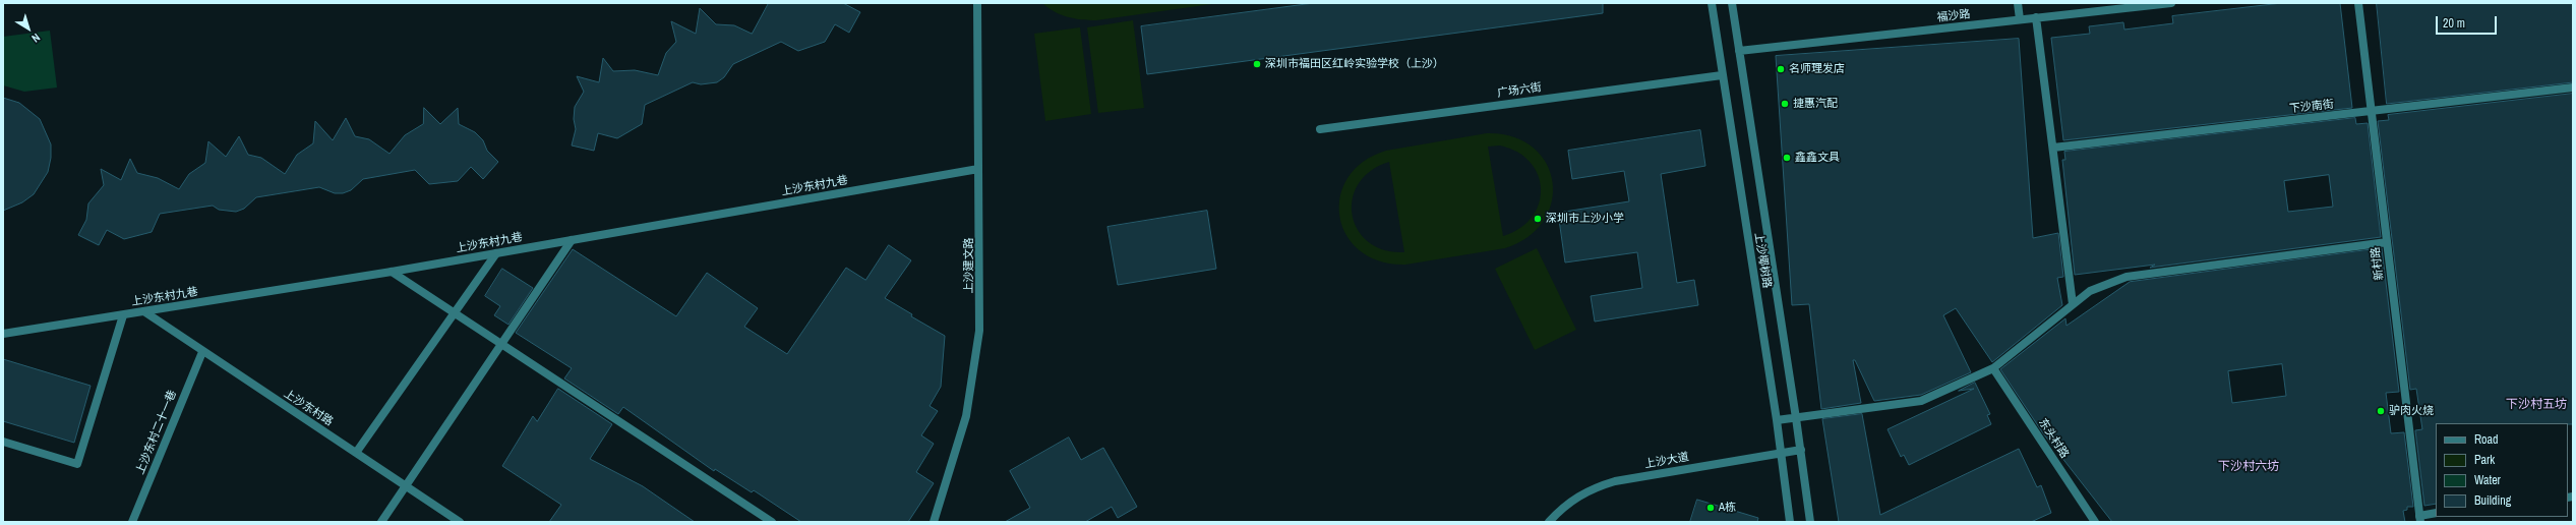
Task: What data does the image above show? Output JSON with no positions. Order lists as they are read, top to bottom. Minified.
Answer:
{"streets":{"street":["福沙路","广场六街","下沙南街","上沙东村九巷","上沙椰树路","新村路","上沙建文路","上沙东村路","上沙东村二十一巷","东头村路","上沙大道"]},"crossings":[["福沙路","上沙椰树路"],["广场六街","上沙椰树路"],["下沙南街","新村路"],["上沙东村九巷","上沙建文路"],["上沙东村九巷","上沙东村路"],["上沙椰树路","上沙大道"],["上沙东村路","上沙东村二十一巷"]],"districts":["下沙村五坊","下沙村六坊"],"places":["深圳市福田区红岭实验学校（上沙）","名师理发店","捷惠汽配","鑫鑫文具","深圳市上沙小学","驴肉火烧","A栋"],"legend":["Road","Park","Water","Building"],"scale_bar":"20 m","north":"bottom right"}
